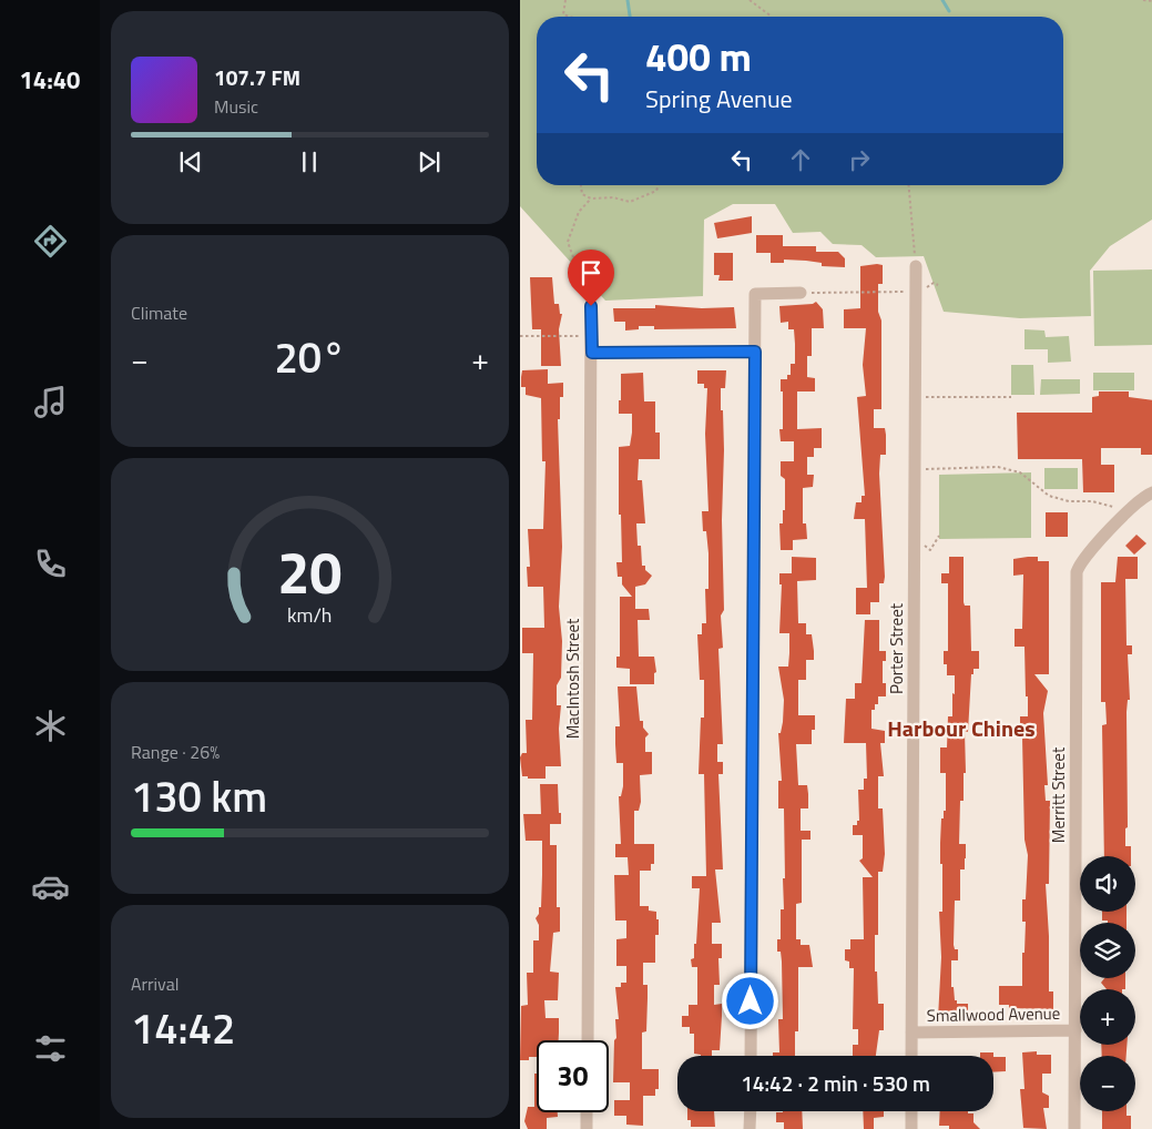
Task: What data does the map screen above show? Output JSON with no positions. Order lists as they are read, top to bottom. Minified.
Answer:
{"streets":{"street":["Porter Street","MacIntosh Street","Merritt Street","Smallwood Avenue"]},"crossings":[["Porter Street","Smallwood Avenue"],["Merritt Street","Smallwood Avenue"]],"districts":["Harbour Chines"],"page":{"tabs":"14:40","turn":["400 m","Spring Avenue"],"song":["107.7 FM","Music"],"tile":["Climate",["Range · 26%","130 km"],["Arrival","14:42"]],"heat":["−","20°","+"],"map_buttons":["+","−"],"limit":"30","trip":"14:42 · 2 min · 530 m","gauge":["20","km/h"]}}
